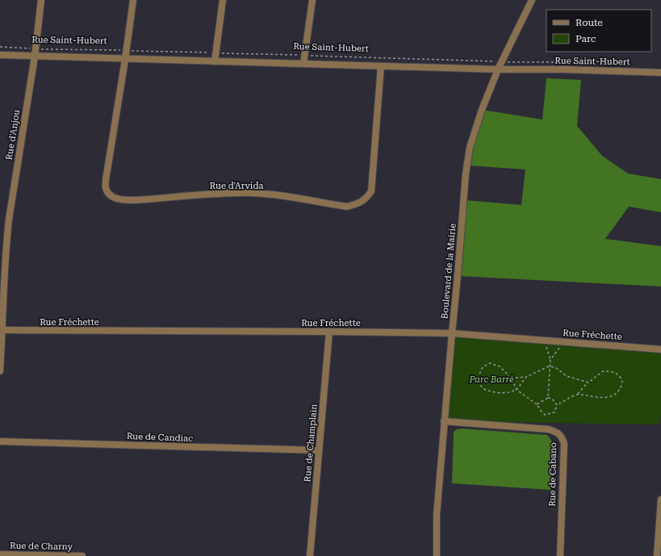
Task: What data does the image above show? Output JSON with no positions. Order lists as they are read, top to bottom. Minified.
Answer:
{"streets":{"street":["Rue Saint-Hubert","Rue d'Anjou","Rue d'Arvida","Boulevard de la Mairie","Rue Fréchette","Rue de Candiac","Rue de Champlain","Rue de Cabano","Rue de Charny"]},"crossings":[["Rue Saint-Hubert","Rue d'Anjou"],["Rue Saint-Hubert","Rue d'Arvida"],["Rue Saint-Hubert","Boulevard de la Mairie"],["Rue d'Anjou","Rue Fréchette"],["Boulevard de la Mairie","Rue Fréchette"],["Boulevard de la Mairie","Rue de Cabano"],["Rue Fréchette","Rue de Champlain"],["Rue de Candiac","Rue de Champlain"]],"parks":["Parc Barré"],"legend":["Route","Parc"]}
